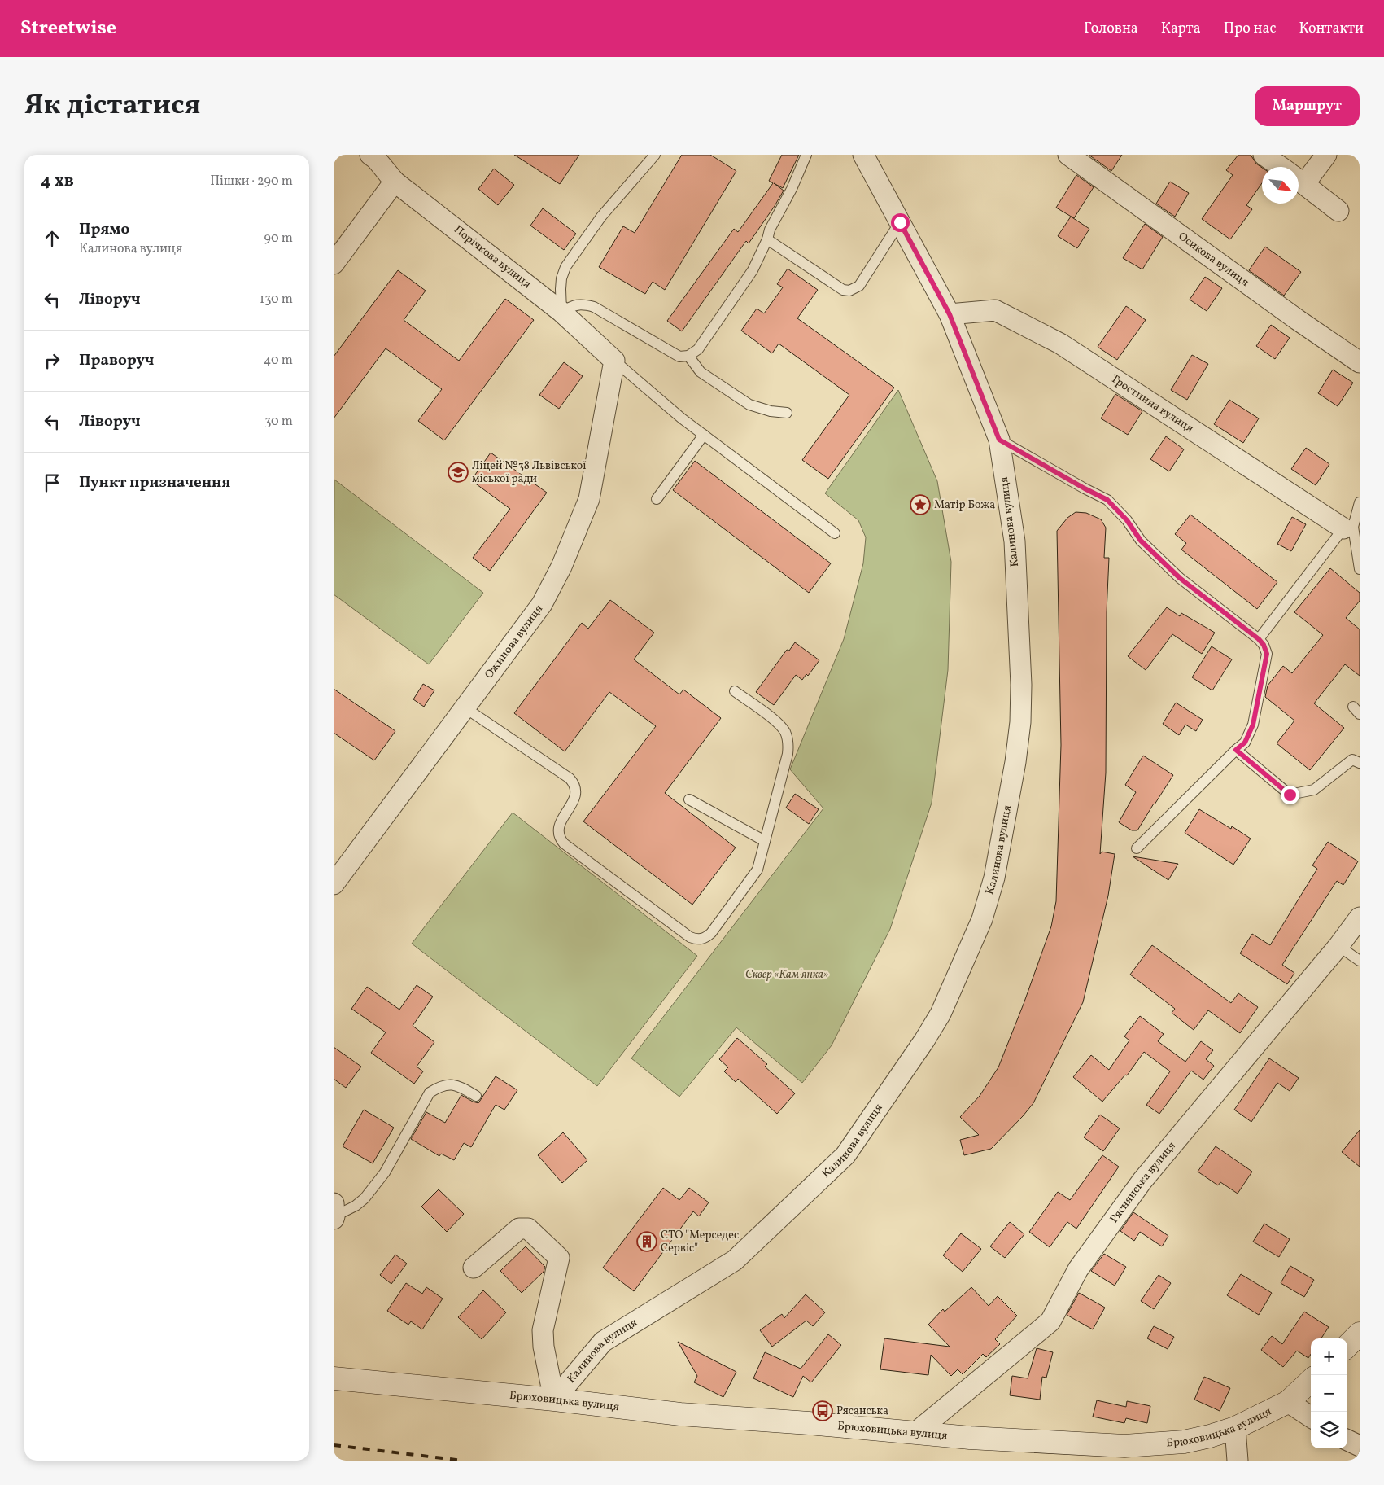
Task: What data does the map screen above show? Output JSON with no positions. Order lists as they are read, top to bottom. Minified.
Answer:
{"streets":{"main road":["Брюховицька вулиця"],"street":["Порічкова вулиця","Осикова вулиця","Тростинна вулиця","Калинова вулиця","Ожинова вулиця","Ряснянська вулиця"]},"crossings":[["Порічкова вулиця","Ожинова вулиця"],["Тростинна вулиця","Калинова вулиця"],["Калинова вулиця","Брюховицька вулиця"],["Ряснянська вулиця","Брюховицька вулиця"]],"parks":["Сквер «Кам'янка»"],"places":{"school or university":["Ліцей №38 Львівської міської ради"],"place":["Матір Божа"],"building":["СТО \"Мерседес Сервіс\""],"bus stop":["Рясанська"]},"north":"bottom right","page":{"header":"Streetwise","nav":["Головна","Карта","Про нас","Контакти"],"title":"Як дістатися","buttons":"Маршрут","heading":["4 хв","Пішки · 290 m"],"list":[["Прямо","Калинова вулиця","90 m"],["Ліворуч","130 m"],["Праворуч","40 m"],["Ліворуч","30 m"],"Пункт призначення"],"map_buttons":["+","−"]}}
